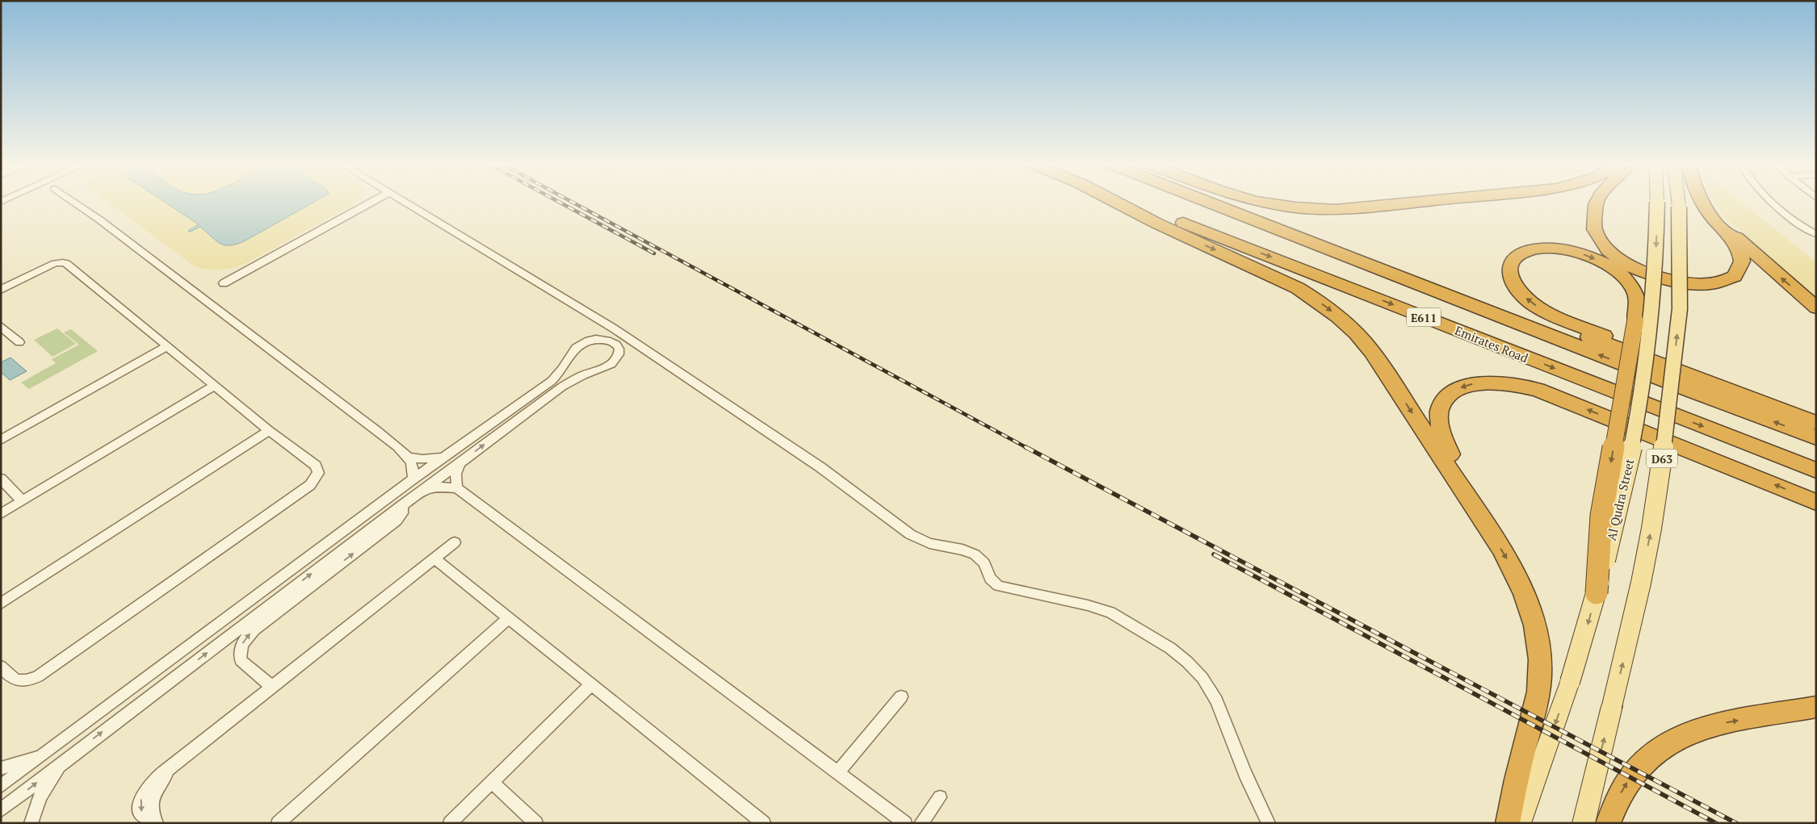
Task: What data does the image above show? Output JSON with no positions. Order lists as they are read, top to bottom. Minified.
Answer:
{"streets":{"highway":["E611","Emirates Road"],"main road":["D63","Al Qudra Street"]}}
